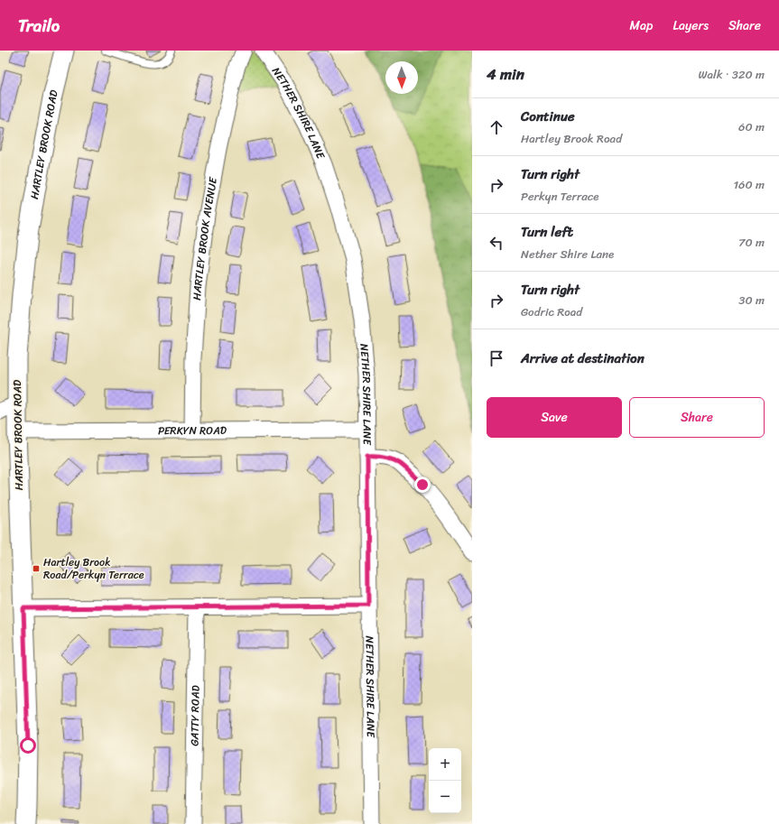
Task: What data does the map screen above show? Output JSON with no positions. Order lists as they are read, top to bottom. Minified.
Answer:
{"streets":{"street":["NETHER SHIRE LANE","HARTLEY BROOK ROAD","HARTLEY BROOK AVENUE","PERKYN ROAD","GATTY ROAD"]},"crossings":[["NETHER SHIRE LANE","PERKYN ROAD"],["HARTLEY BROOK ROAD","PERKYN ROAD"],["HARTLEY BROOK AVENUE","PERKYN ROAD"]],"places":{"transit":["Hartley Brook Road/Perkyn Terrace"]},"north":"bottom","page":{"header":"Trailo","nav":["Map","Layers","Share"],"heading":["4 min","Walk · 320 m"],"list":[["Continue","Hartley Brook Road","60 m"],["Turn right","Perkyn Terrace","160 m"],["Turn left","Nether Shire Lane","70 m"],["Turn right","Godric Road","30 m"],"Arrive at destination"],"buttons":["Save","Share"],"map_buttons":["+","−"]}}
